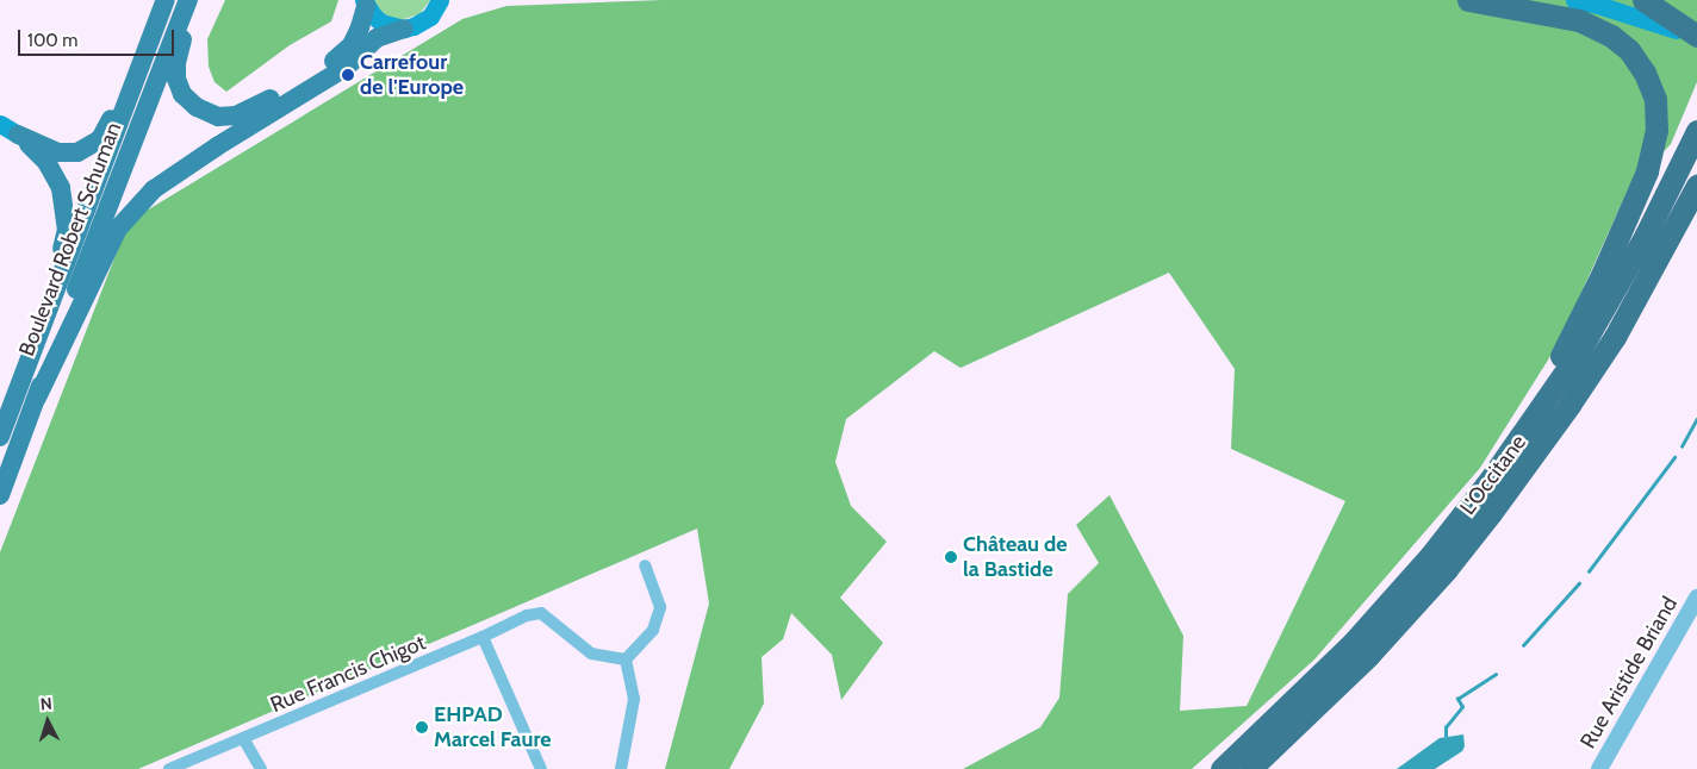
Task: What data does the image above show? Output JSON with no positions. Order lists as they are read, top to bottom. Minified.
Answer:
{"streets":{"highway":["L'Occitane"],"main road":["Boulevard Robert Schuman"],"street":["Rue Aristide Briand","Rue Francis Chigot"]},"places":["Carrefour de l'Europe","Château de la Bastide","EHPAD Marcel Faure"],"scale_bar":"100 m","north":"top"}
